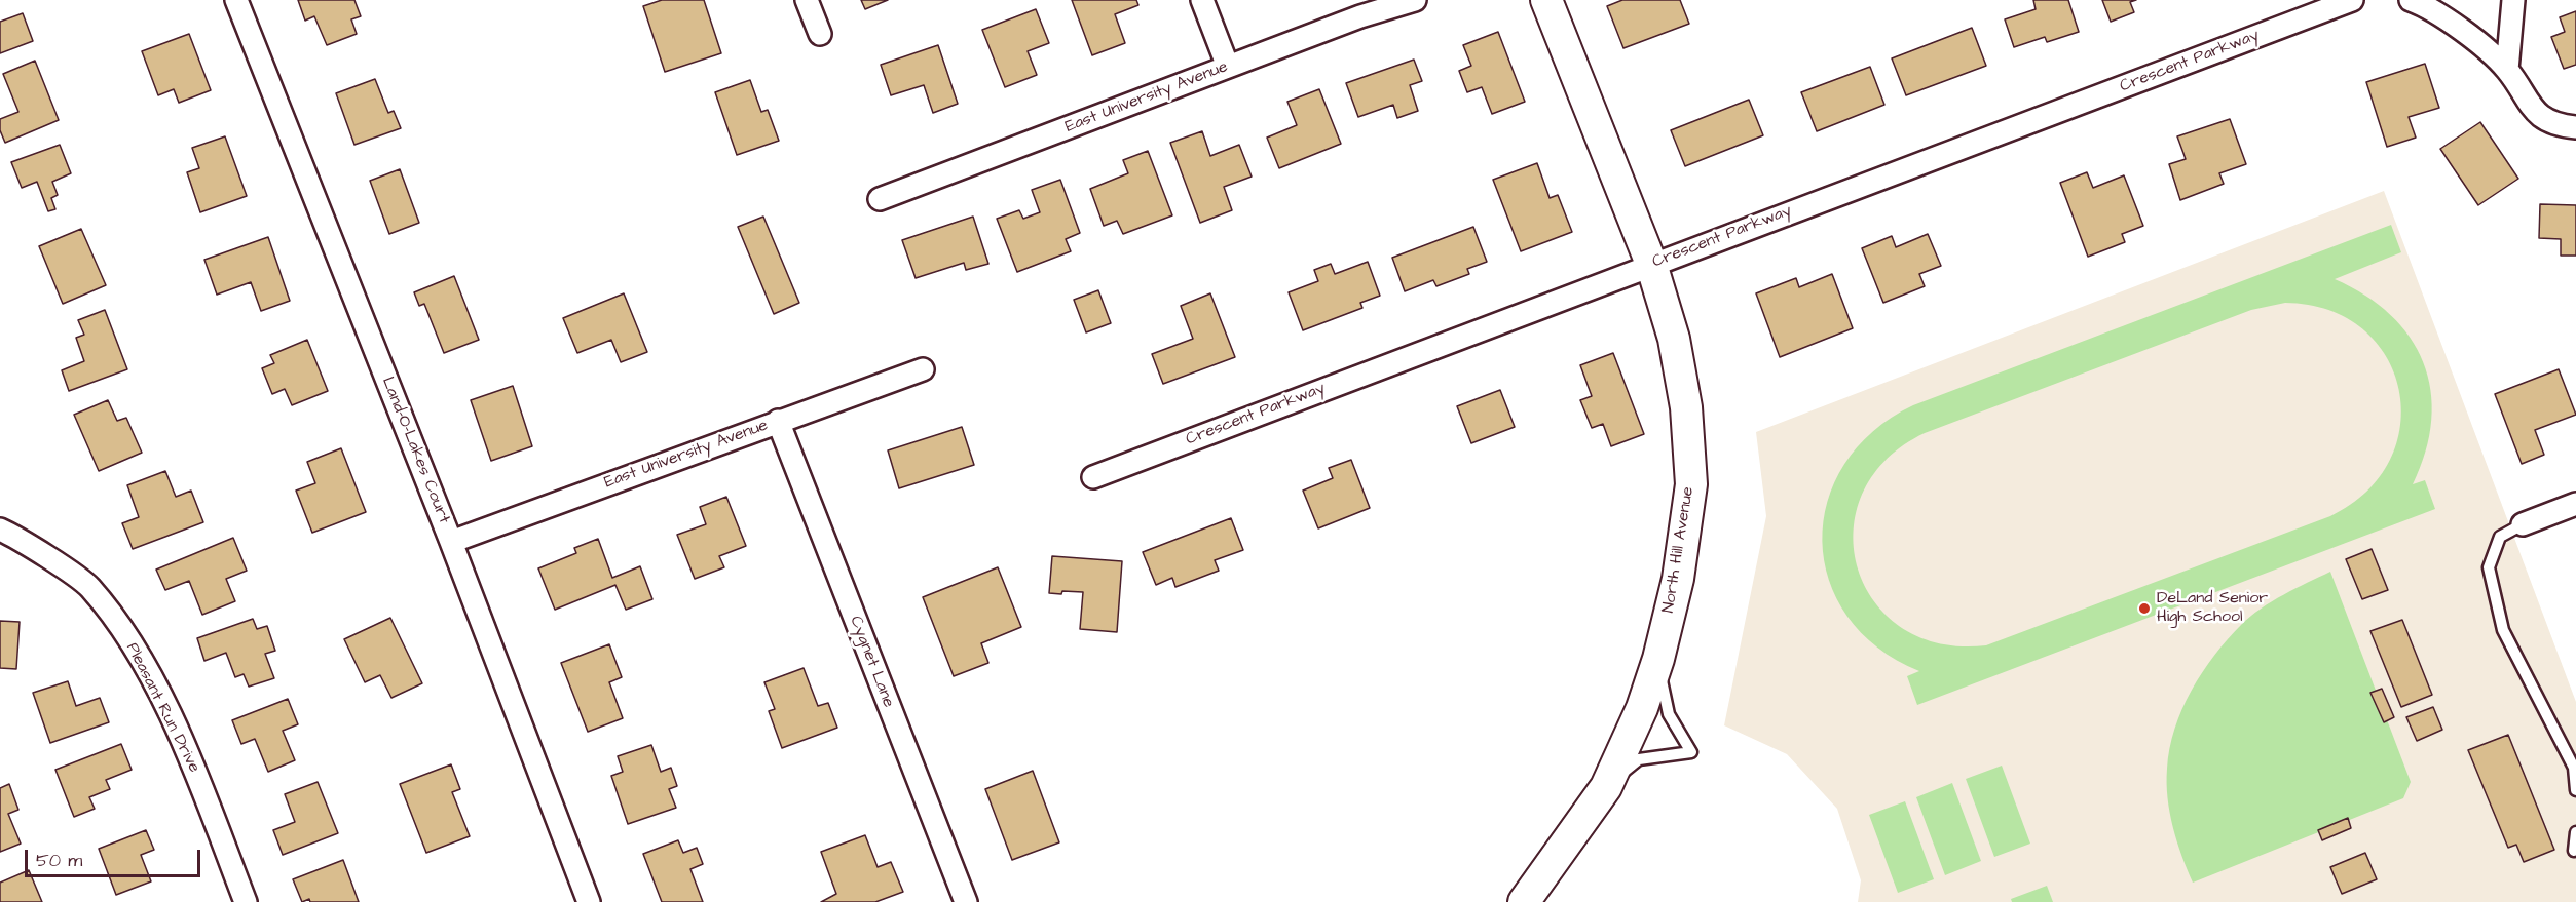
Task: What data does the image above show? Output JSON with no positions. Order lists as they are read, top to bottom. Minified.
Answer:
{"streets":{"street":["Crescent Parkway","East University Avenue","Land-O-Lakes Court","North Hill Avenue","Cygnet Lane","Pleasant Run Drive"]},"crossings":[["Crescent Parkway","North Hill Avenue"],["East University Avenue","Land-O-Lakes Court"],["East University Avenue","Cygnet Lane"]],"places":["DeLand Senior High School"],"scale_bar":"50 m"}
